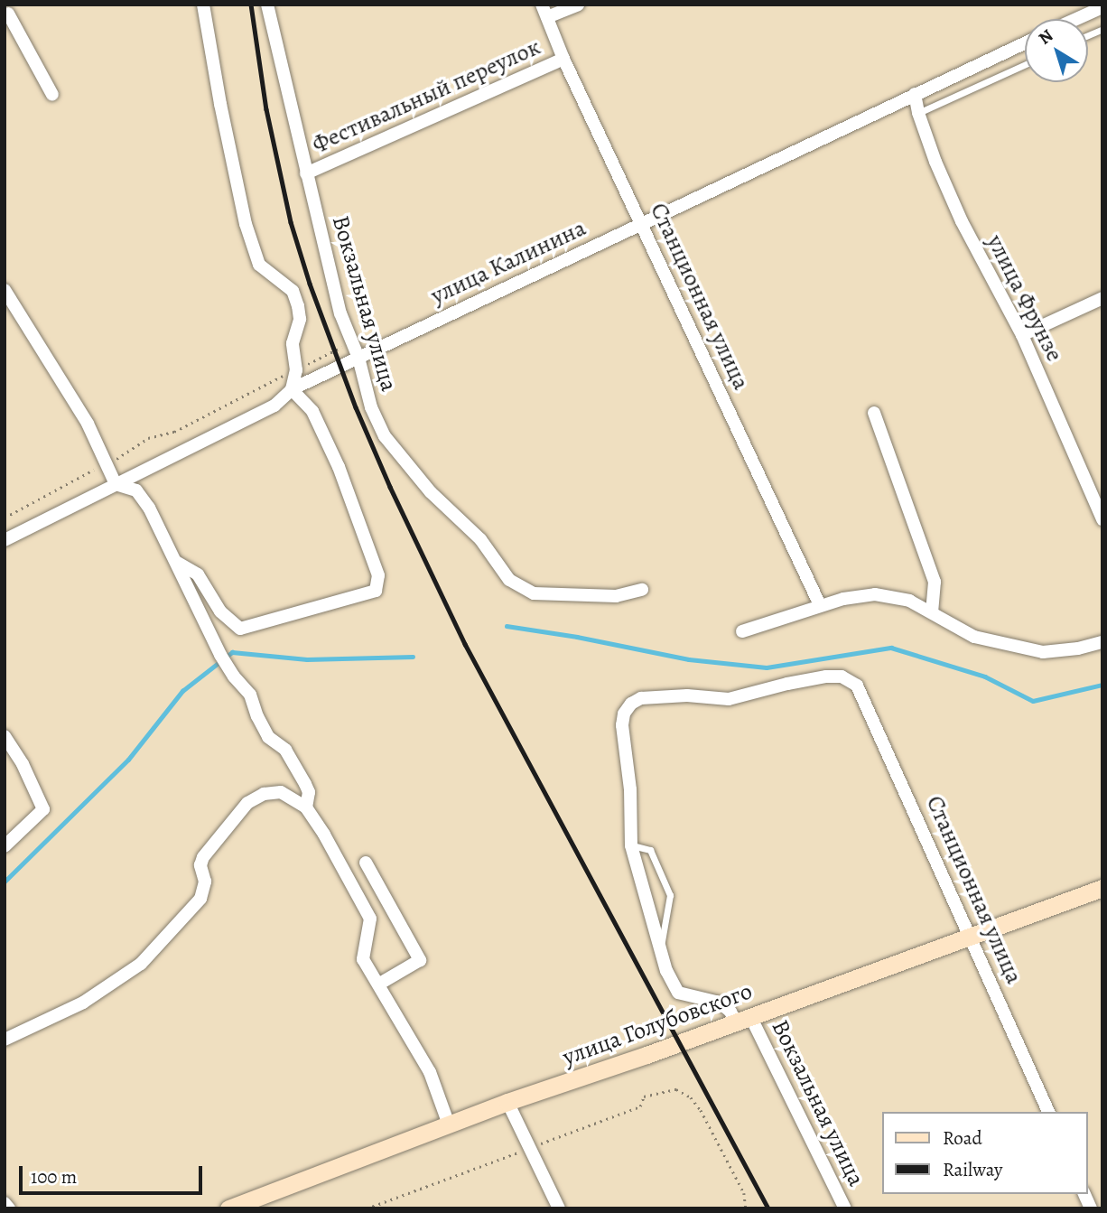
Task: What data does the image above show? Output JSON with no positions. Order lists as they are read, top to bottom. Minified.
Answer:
{"streets":{"street":["Фестивальный переулок","улица Калинина","Станционная улица","улица Фрунзе","Вокзальная улица","улица Голубовского"]},"crossings":[["Фестивальный переулок","Станционная улица"],["Фестивальный переулок","Вокзальная улица"],["улица Калинина","Станционная улица"],["улица Калинина","улица Фрунзе"],["улица Калинина","Вокзальная улица"],["Станционная улица","Вокзальная улица"],["Станционная улица","улица Голубовского"],["Вокзальная улица","улица Голубовского"]],"legend":["Road","Railway"],"scale_bar":"100 m","north":"top left"}
